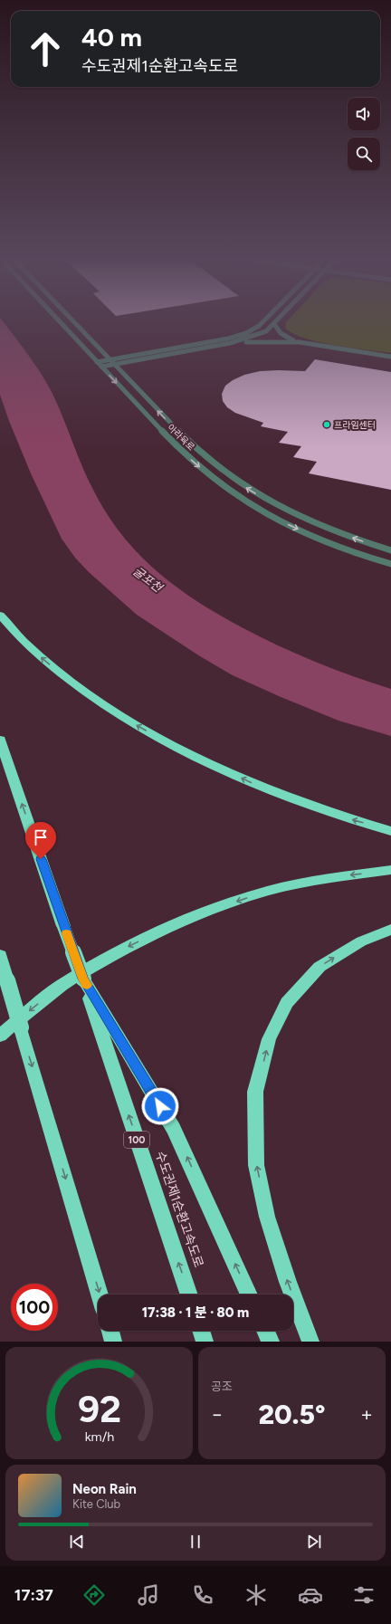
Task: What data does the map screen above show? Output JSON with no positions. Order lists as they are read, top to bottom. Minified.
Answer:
{"streets":{"highway":["100","수도권제1순환고속도로"],"street":["아라육로"]},"water":["굴포천"],"places":["프라임센터"],"page":{"turn":["40 m","수도권제1순환고속도로"],"limit":"100","trip":"17:38 · 1 분 · 80 m","tile":"공조","heat":["−","20.5°","+"],"song":["Neon Rain","Kite Club"],"tabs":"17:37","gauge":["92","km/h"]}}
